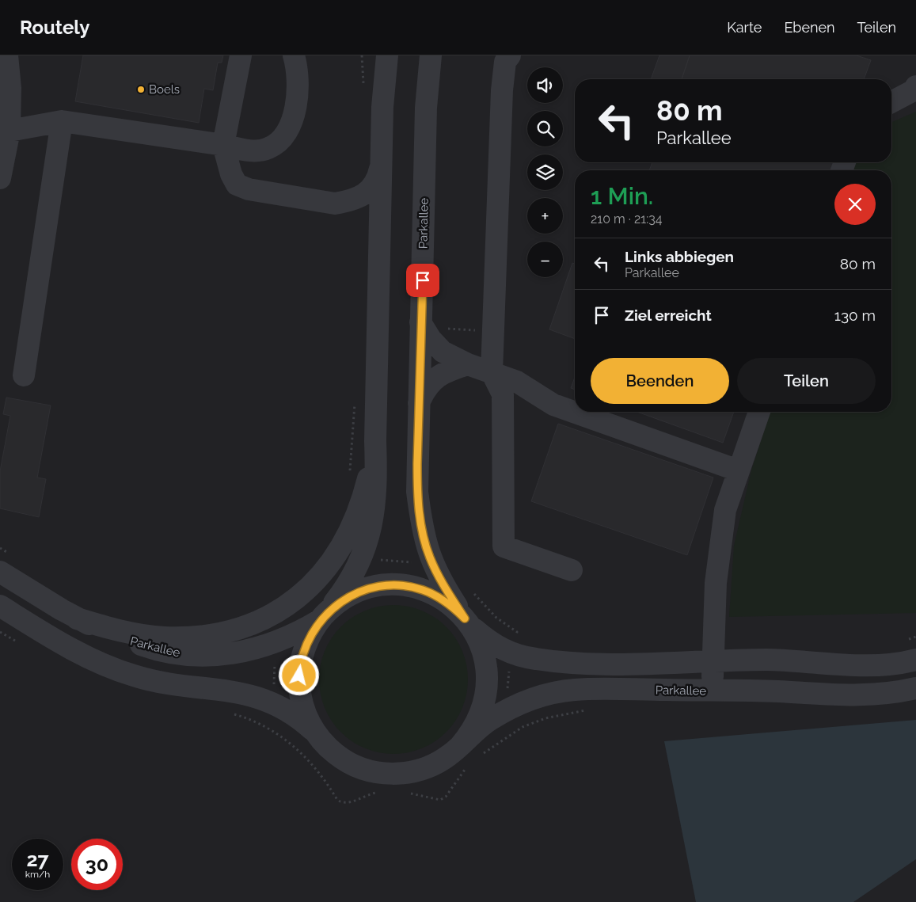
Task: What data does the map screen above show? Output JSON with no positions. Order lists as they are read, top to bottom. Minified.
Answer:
{"streets":{"street":["Parkallee"]},"places":["Boels"],"page":{"header":"Routely","nav":["Karte","Ebenen","Teilen"],"map_buttons":["+","−"],"turn":["80 m","Parkallee"],"heading":["1 Min.","210 m · 21:34"],"list":[{"name":"Links abbiegen","note":"Parkallee","value":"80 m"},{"name":"Ziel erreicht","value":"130 m"}],"buttons":["Beenden","Teilen"],"speed":"27 km/h","limit":"30"}}
